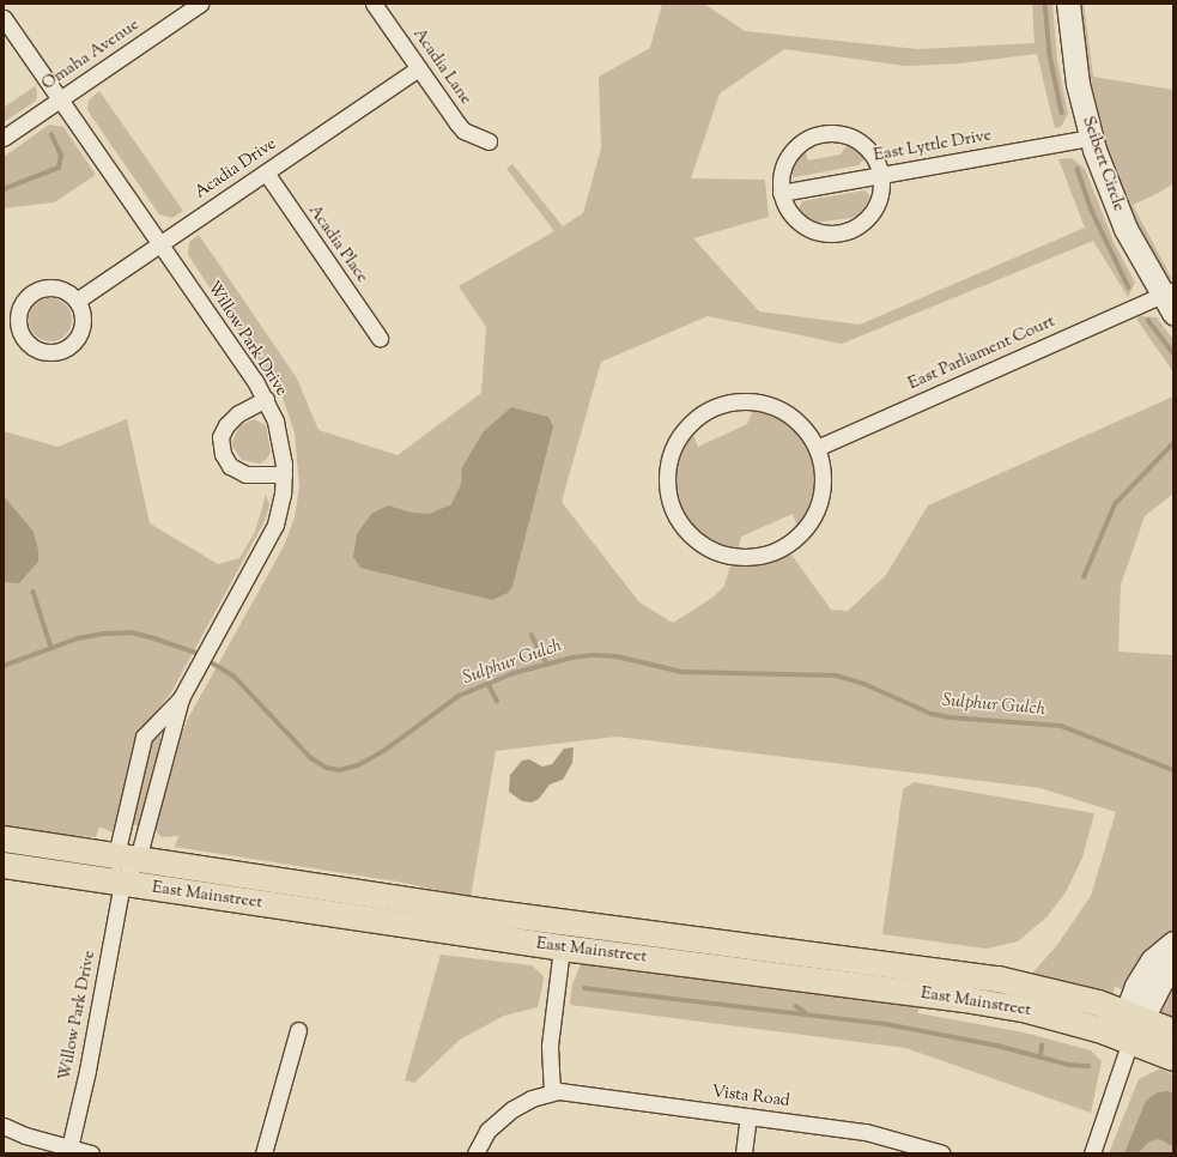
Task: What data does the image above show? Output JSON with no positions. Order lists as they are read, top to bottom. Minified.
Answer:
{"streets":{"main road":["East Mainstreet"],"street":["Omaha Avenue","Acadia Lane","East Lyttle Drive","Seibert Circle","Acadia Drive","Acadia Place","Willow Park Drive","East Parliament Court","Vista Road"]},"crossings":[["Omaha Avenue","Willow Park Drive"],["Acadia Lane","Acadia Drive"],["East Lyttle Drive","Seibert Circle"],["Seibert Circle","East Parliament Court"],["Acadia Drive","Acadia Place"],["Acadia Drive","Willow Park Drive"],["Willow Park Drive","East Mainstreet"]],"water":["Sulphur Gulch"]}
